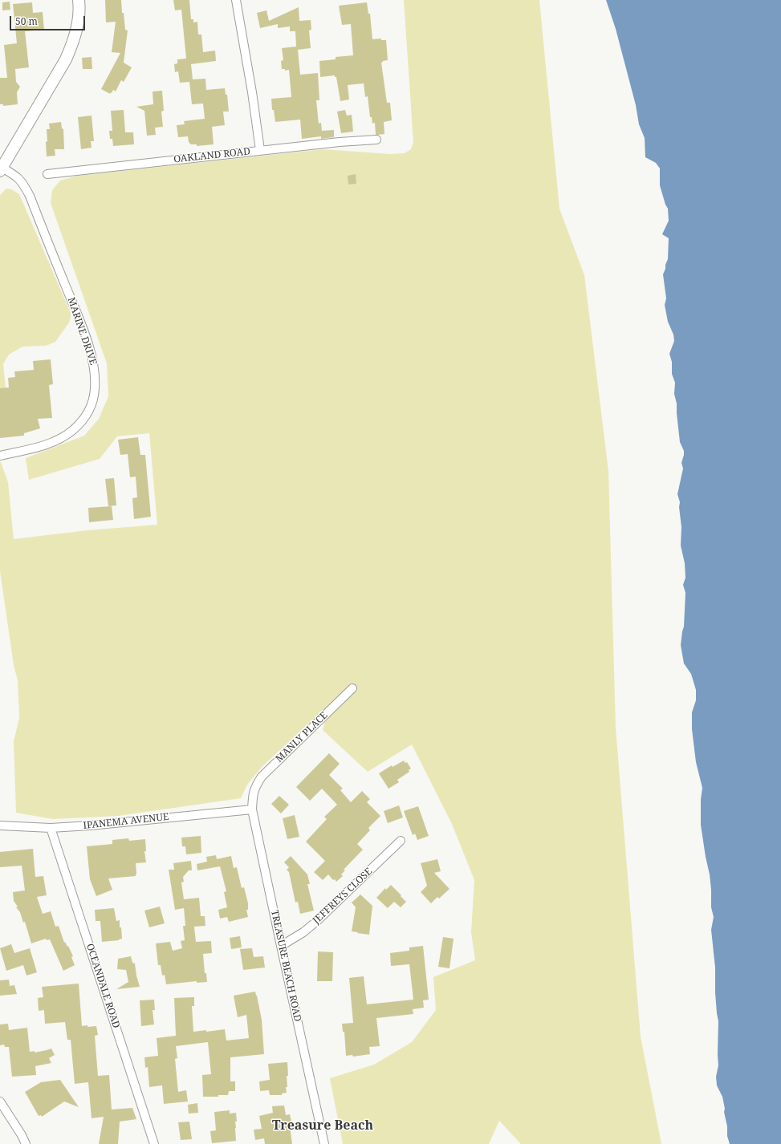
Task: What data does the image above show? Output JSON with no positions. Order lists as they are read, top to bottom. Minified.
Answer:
{"streets":{"street":["OAKLAND ROAD","MARINE DRIVE","MANLY PLACE","IPANEMA AVENUE","JEFFREYS CLOSE","TREASURE BEACH ROAD","OCEANDALE ROAD"]},"crossings":[["MANLY PLACE","TREASURE BEACH ROAD"],["IPANEMA AVENUE","TREASURE BEACH ROAD"],["IPANEMA AVENUE","OCEANDALE ROAD"],["JEFFREYS CLOSE","TREASURE BEACH ROAD"]],"districts":["Treasure Beach"],"scale_bar":"50 m"}
